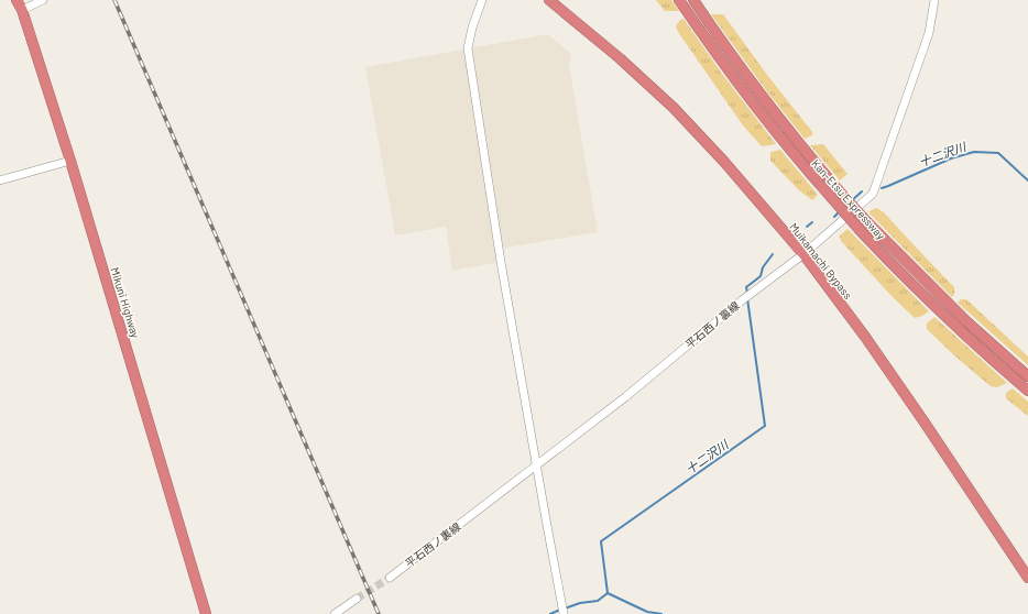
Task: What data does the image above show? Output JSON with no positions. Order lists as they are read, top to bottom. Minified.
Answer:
{"streets":{"highway":["Kan-Etsu Expressway","Muikamachi Bypass","Mikuni Highway"],"main road":["平石西ノ裏線"]},"crossings":[["Muikamachi Bypass","平石西ノ裏線"]],"water":["十二沢川"]}
